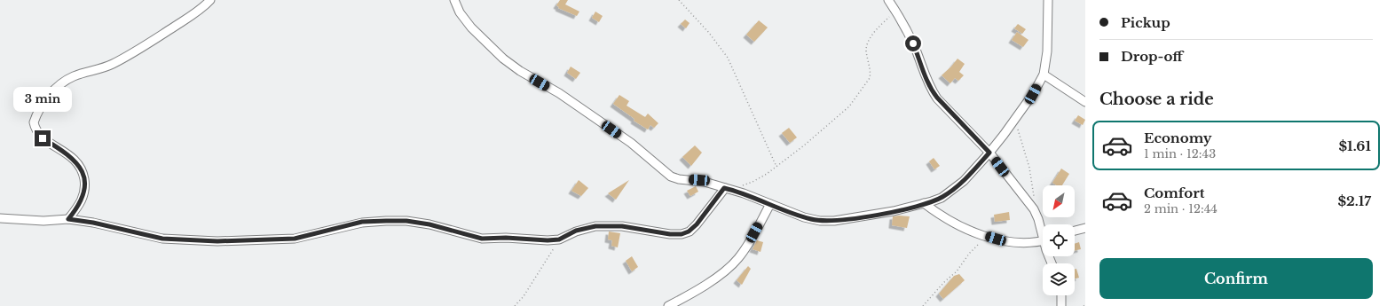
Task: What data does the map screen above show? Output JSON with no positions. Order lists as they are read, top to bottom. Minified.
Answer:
{"north":"bottom left","page":{"banner":["Pickup","Drop-off"],"heading":"Choose a ride","bubble":"3 min","list":[{"name":"Economy","note":"1 min · 12:43","value":"$1.61"},{"name":"Comfort","note":"2 min · 12:44","value":"$2.17"}],"buttons":"Confirm"}}
